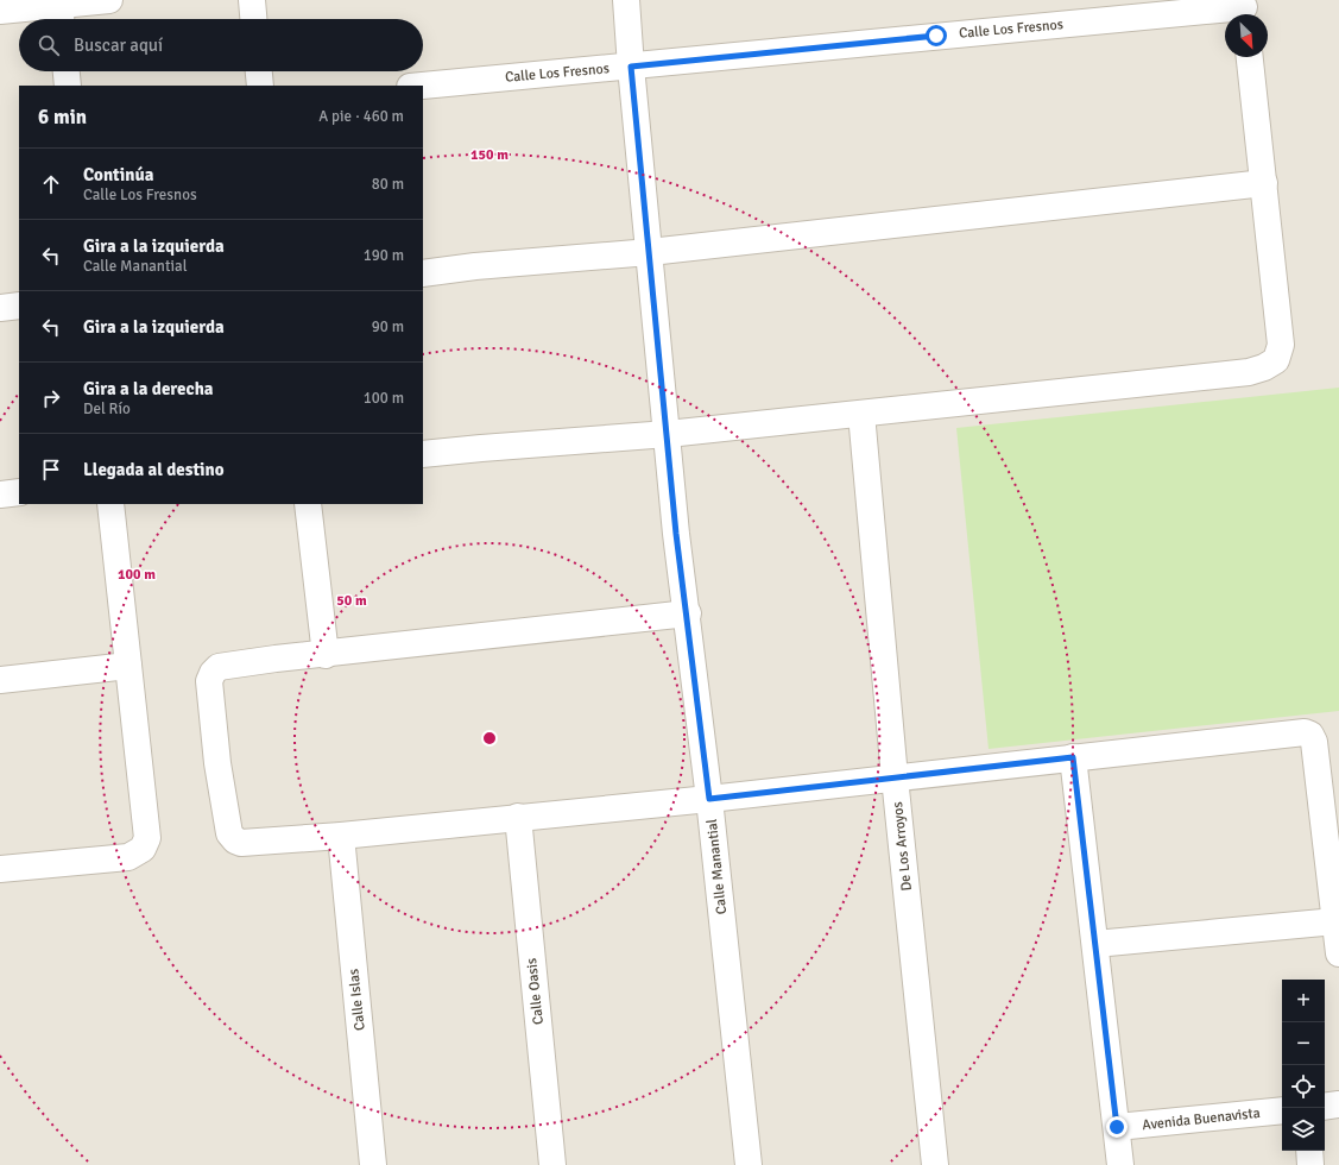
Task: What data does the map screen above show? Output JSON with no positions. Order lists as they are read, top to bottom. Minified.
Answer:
{"streets":{"street":["Calle Los Fresnos","De Los Arroyos","Calle Manantial","Calle Oasis","Calle Islas","Avenida Buenavista"]},"crossings":[["Calle Los Fresnos","Calle Manantial"]],"north":"bottom right","page":{"search":"Buscar aquí","heading":["6 min","A pie · 460 m"],"list":[["Continúa","Calle Los Fresnos","80 m"],["Gira a la izquierda","Calle Manantial","190 m"],["Gira a la izquierda","90 m"],["Gira a la derecha","Del Río","100 m"],"Llegada al destino"],"map_buttons":["+","−"]},"rings":["150 m","100 m","50 m"]}
